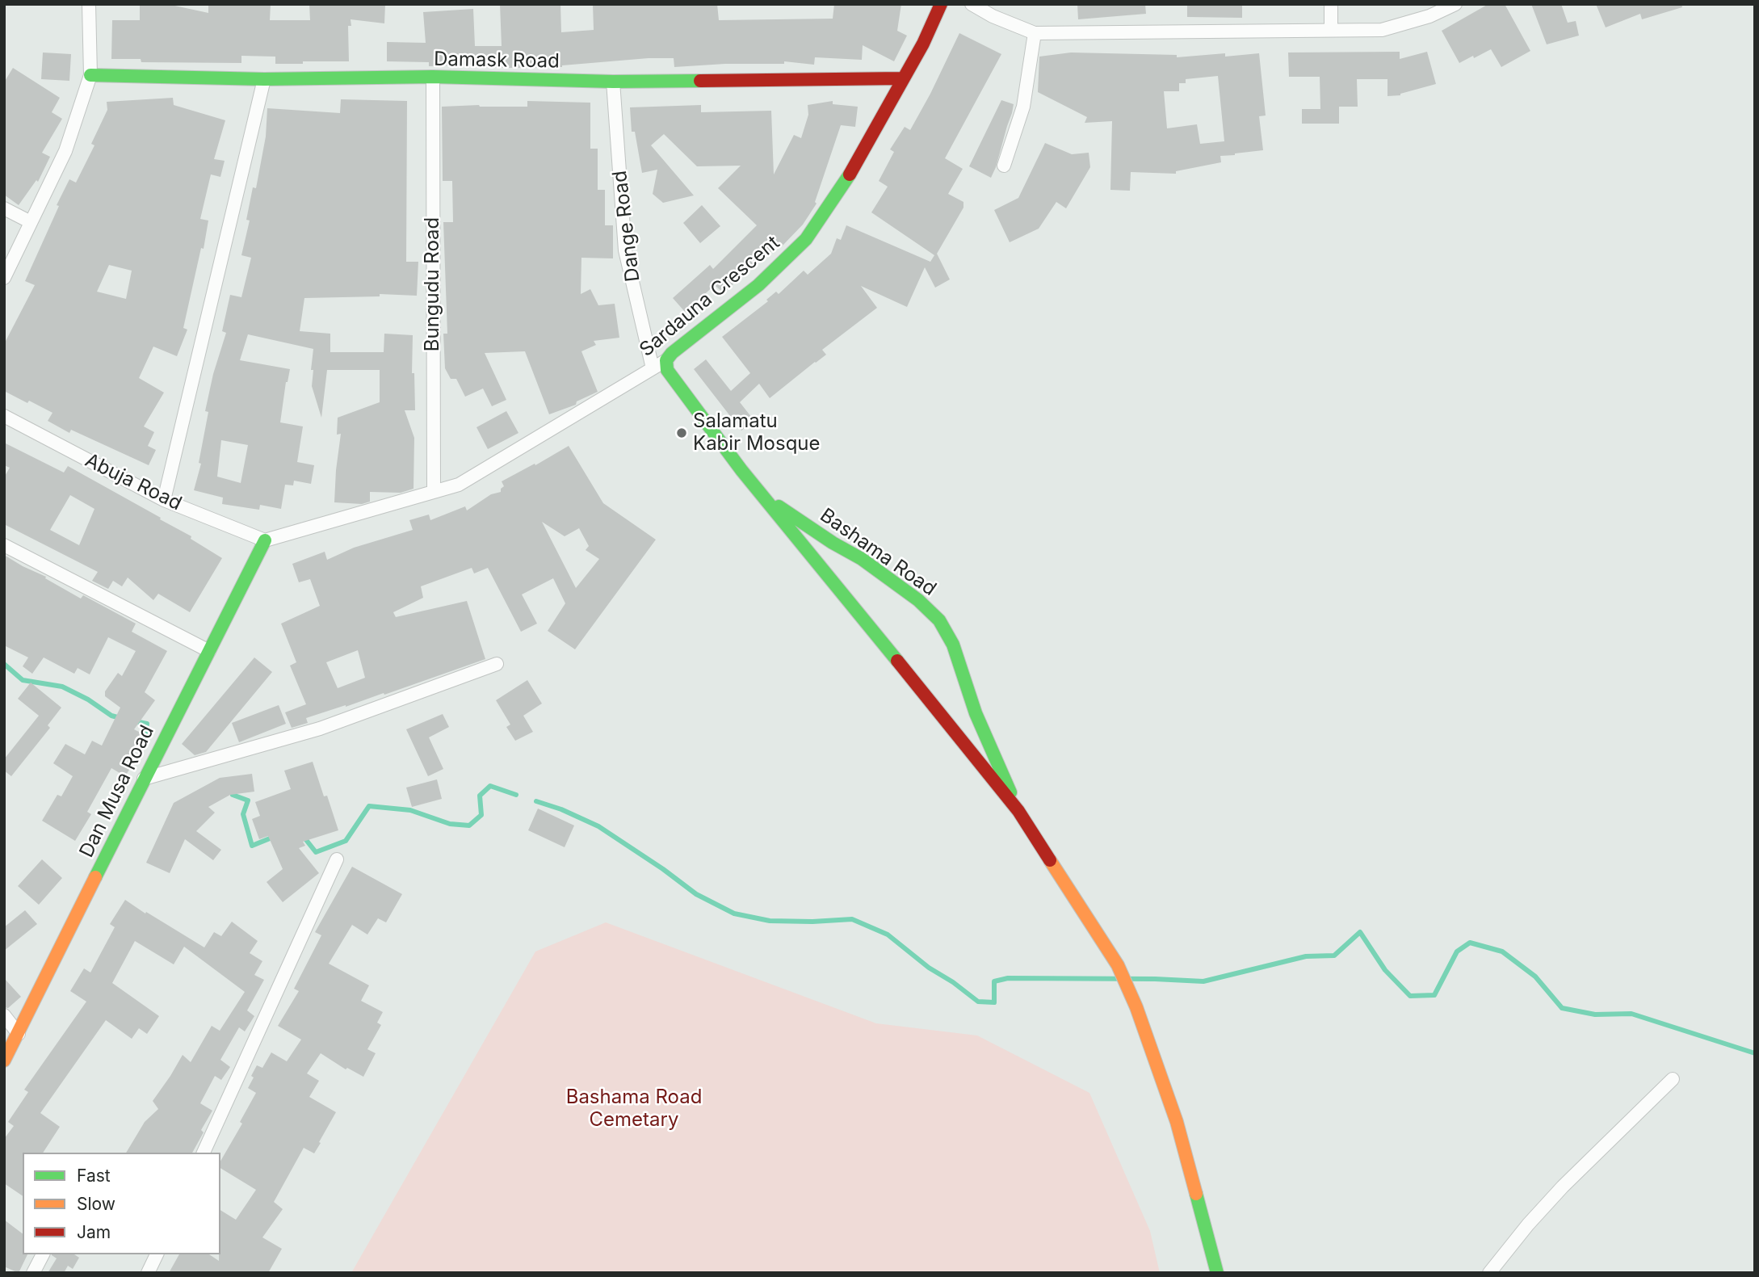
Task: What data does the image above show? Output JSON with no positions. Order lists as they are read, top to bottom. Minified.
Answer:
{"streets":{"street":["Damask Road","Dange Road","Bungudu Road","Sardauna Crescent","Abuja Road","Bashama Road","Dan Musa Road"]},"crossings":[["Damask Road","Dange Road"],["Damask Road","Bungudu Road"],["Damask Road","Sardauna Crescent"],["Dange Road","Sardauna Crescent"],["Bungudu Road","Sardauna Crescent"],["Sardauna Crescent","Abuja Road"],["Sardauna Crescent","Bashama Road"],["Sardauna Crescent","Dan Musa Road"],["Abuja Road","Dan Musa Road"]],"parks":["Bashama Road Cemetary"],"places":["Salamatu Kabir Mosque"],"legend":["Fast","Slow","Jam"]}
